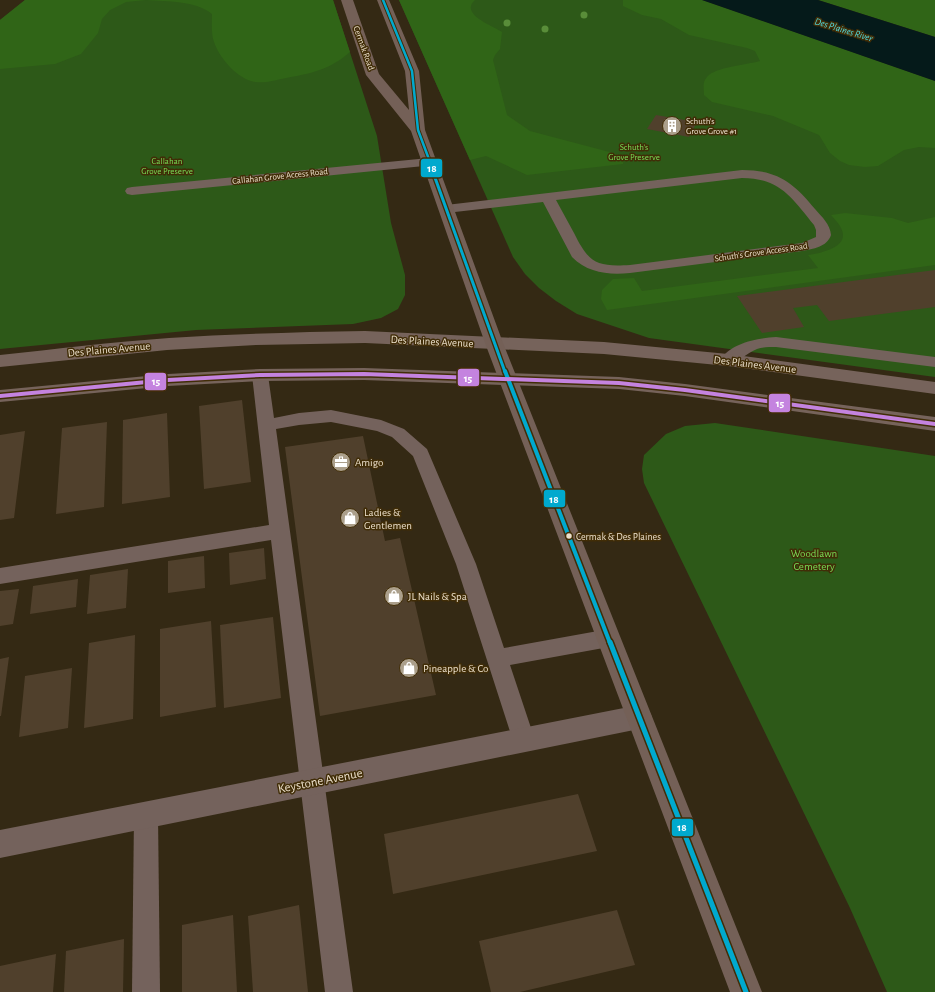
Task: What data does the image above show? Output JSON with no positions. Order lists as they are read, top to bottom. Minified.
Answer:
{"streets":{"main road":["Cermak Road","Des Plaines Avenue"],"street":["Keystone Avenue"],"lane":["Callahan Grove Access Road","Schuth's Grove Access Road"]},"crossings":[["Cermak Road","Callahan Grove Access Road"],["Cermak Road","Schuth's Grove Access Road"],["Cermak Road","Des Plaines Avenue"],["Cermak Road","Keystone Avenue"]],"water":["Des Plaines River"],"parks":["Schuth's Grove Preserve","Callahan Grove Preserve","Woodlawn Cemetery"],"places":{"building":["Schuth's Grove Grove #1"],"office":["Amigo"],"shop":["Ladies & Gentlemen","JL Nails & Spa","Pineapple & Co"],"other":["Cermak & Des Plaines"]},"lines":["transit line 18","transit line 15"]}
